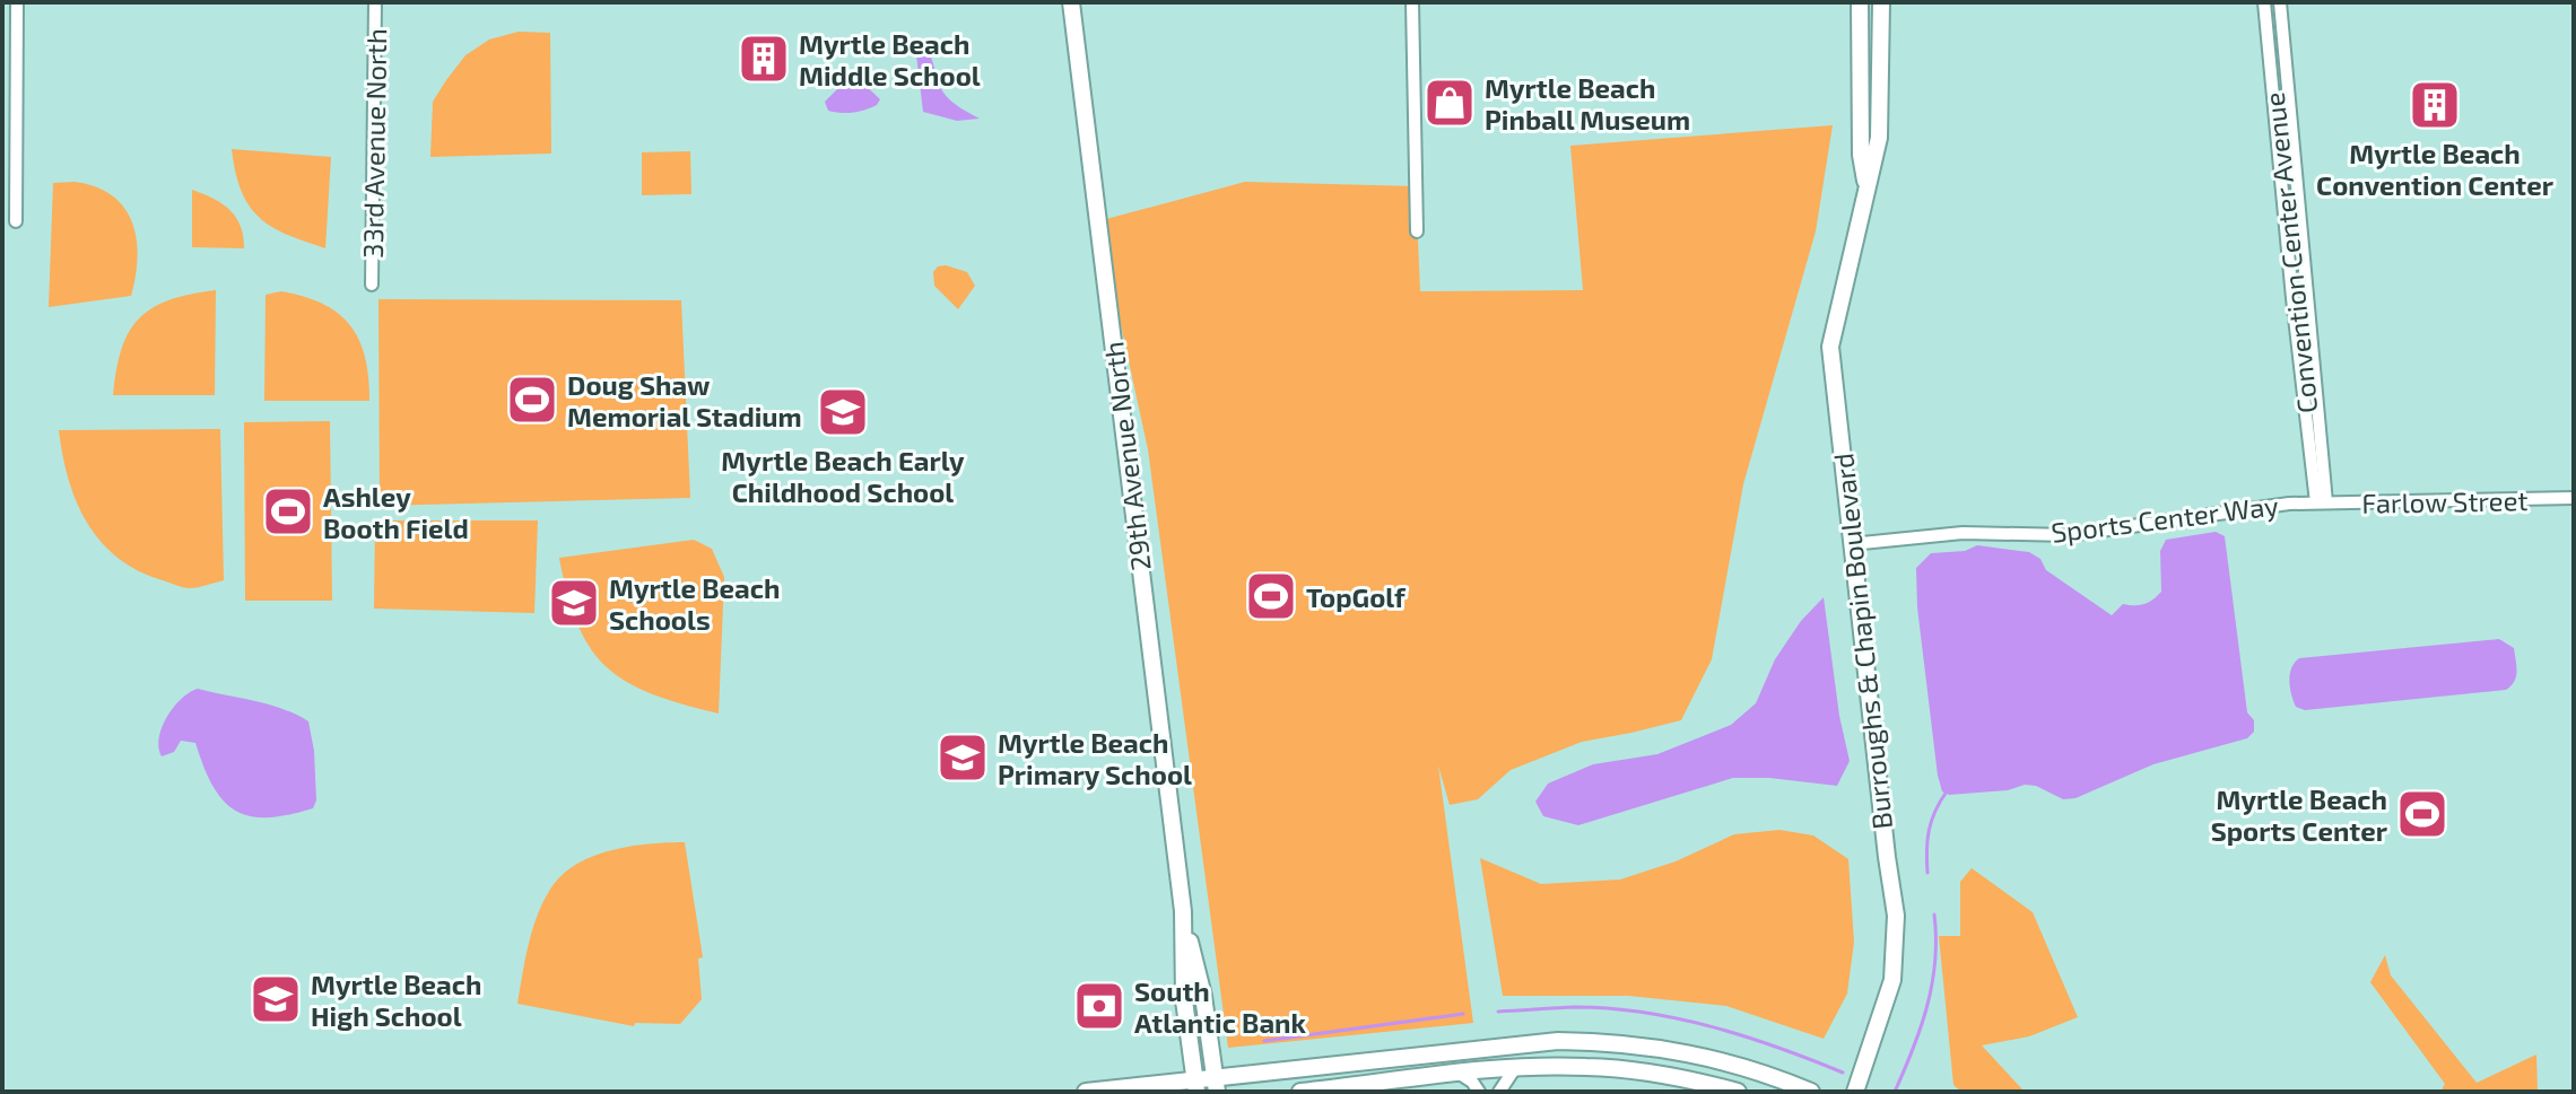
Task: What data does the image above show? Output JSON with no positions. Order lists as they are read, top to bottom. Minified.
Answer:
{"streets":{"main road":["29th Avenue North","Burroughs & Chapin Boulevard"],"street":["33rd Avenue North","Convention Center Avenue","Farlow Street","Sports Center Way"]},"crossings":[["Convention Center Avenue","Farlow Street"],["Convention Center Avenue","Sports Center Way"],["Farlow Street","Sports Center Way"],["Sports Center Way","Burroughs & Chapin Boulevard"]],"places":{"building":["Myrtle Beach Middle School","Myrtle Beach Convention Center"],"shop":["Myrtle Beach Pinball Museum"],"sports":["Doug Shaw Memorial Stadium","Ashley Booth Field","TopGolf","Myrtle Beach Sports Center"],"school or university":["Myrtle Beach Early Childhood School","Myrtle Beach Schools","Myrtle Beach Primary School","Myrtle Beach High School"],"bank":["South Atlantic Bank"]}}
